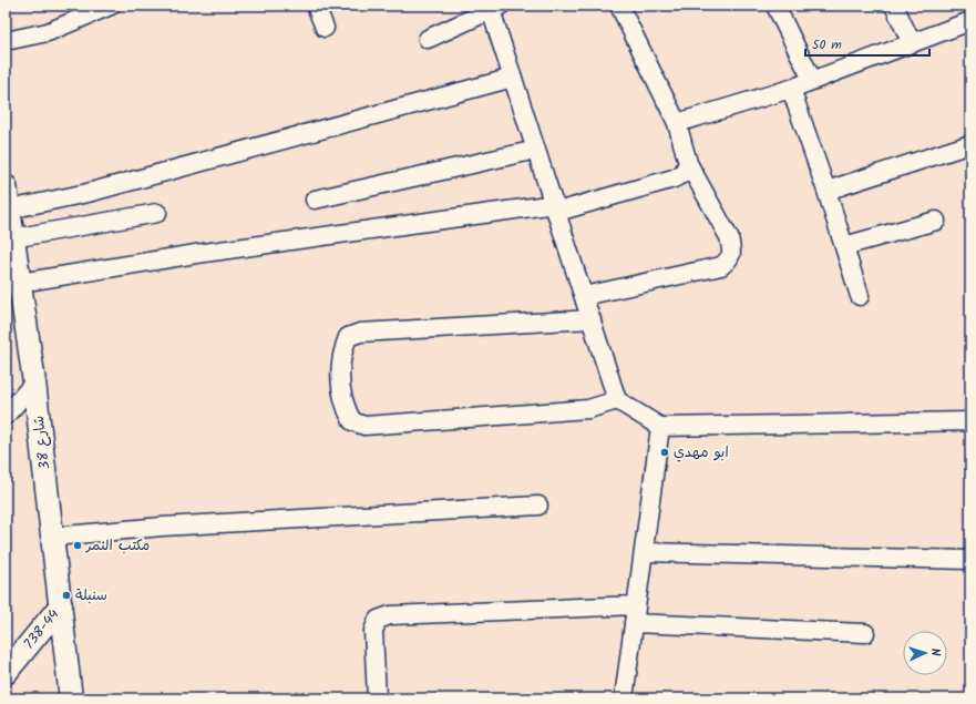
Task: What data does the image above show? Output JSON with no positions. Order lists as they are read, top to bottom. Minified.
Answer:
{"streets":{"street":["شارع 38","738-44"]},"crossings":[["شارع 38","738-44"]],"places":["ابو مهدي","مكتب النمر","سنبلة"],"scale_bar":"50 m","north":"right"}
